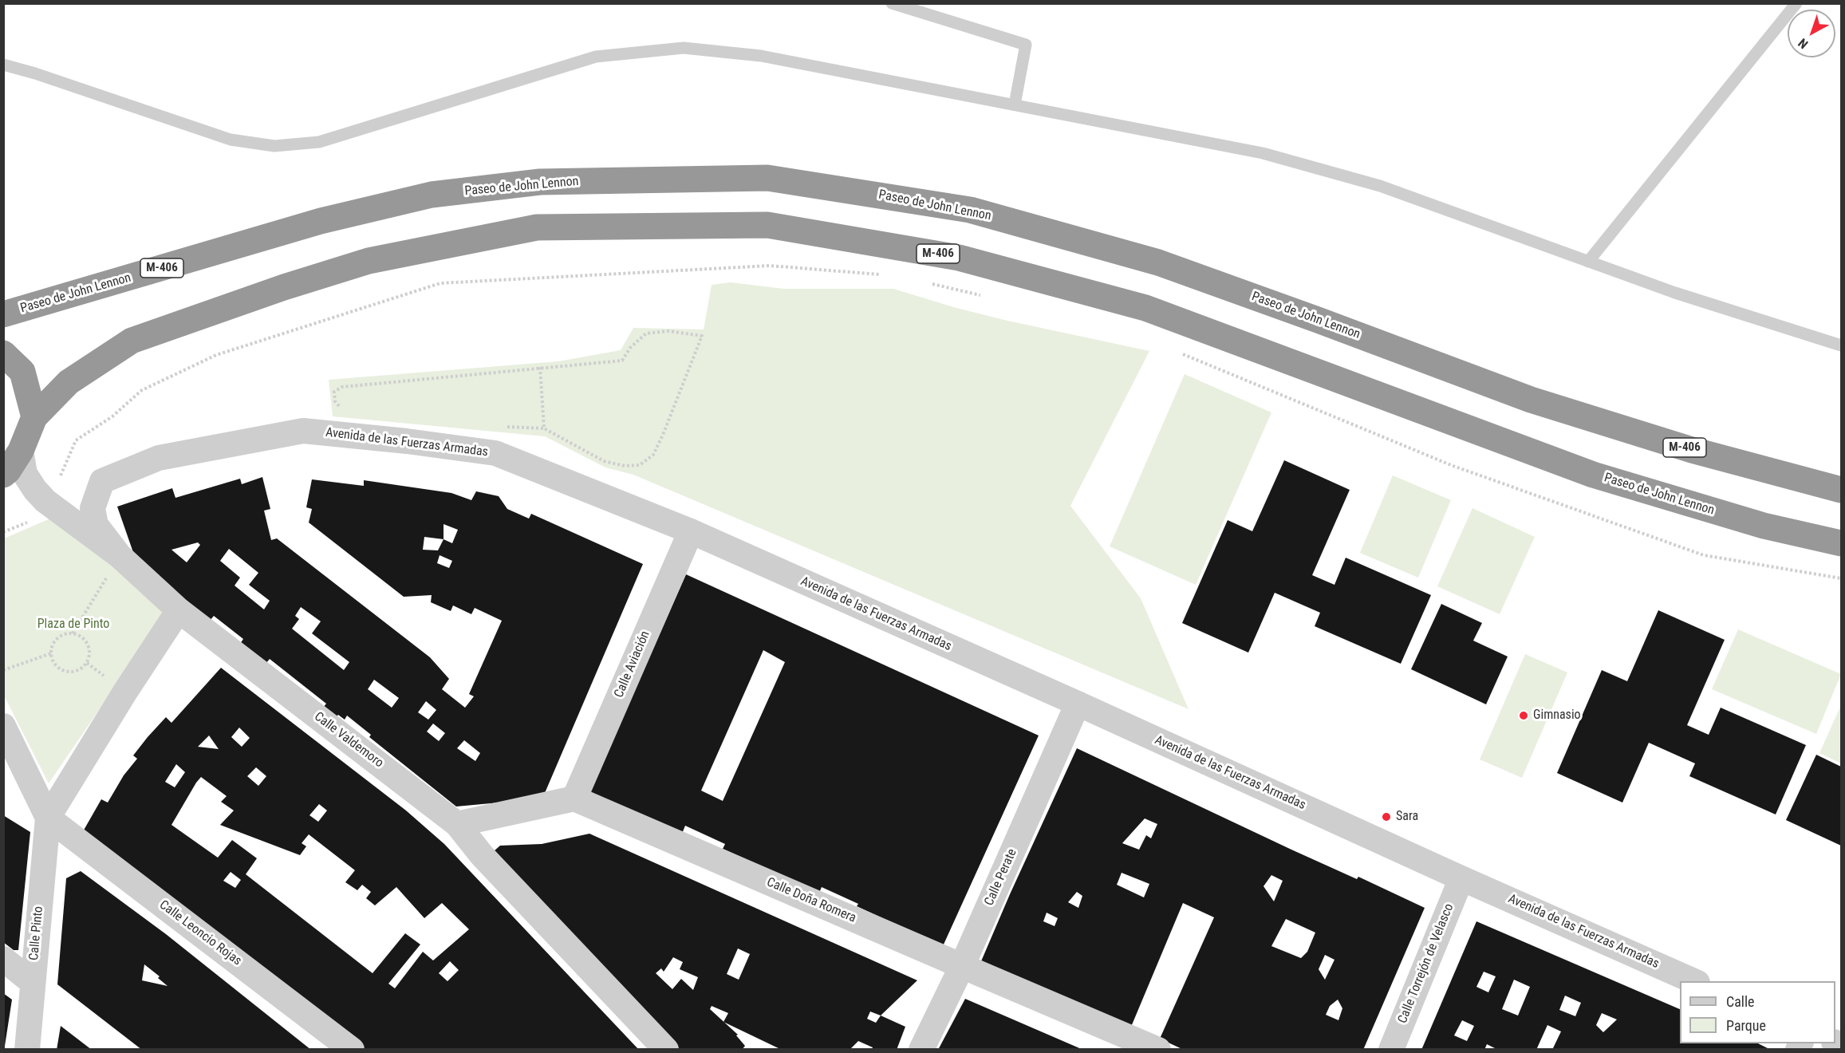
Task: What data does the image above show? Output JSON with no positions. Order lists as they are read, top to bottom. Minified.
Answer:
{"streets":{"highway":["Paseo de John Lennon","M-406"],"street":["Avenida de las Fuerzas Armadas","Calle Aviación","Calle Valdemoro","Calle Perate","Calle Doña Romera","Calle Pinto","Calle Leoncio Rojas","Calle Torrejón de Velasco"]},"crossings":[["Paseo de John Lennon","M-406"],["M-406","Calle Valdemoro"],["Avenida de las Fuerzas Armadas","Calle Aviación"],["Avenida de las Fuerzas Armadas","Calle Valdemoro"],["Avenida de las Fuerzas Armadas","Calle Perate"],["Avenida de las Fuerzas Armadas","Calle Torrejón de Velasco"],["Calle Aviación","Calle Doña Romera"],["Calle Perate","Calle Doña Romera"],["Calle Pinto","Calle Leoncio Rojas"]],"parks":["Plaza de Pinto"],"places":["Gimnasio","Sara"],"legend":["Calle","Parque"],"north":"bottom left"}
